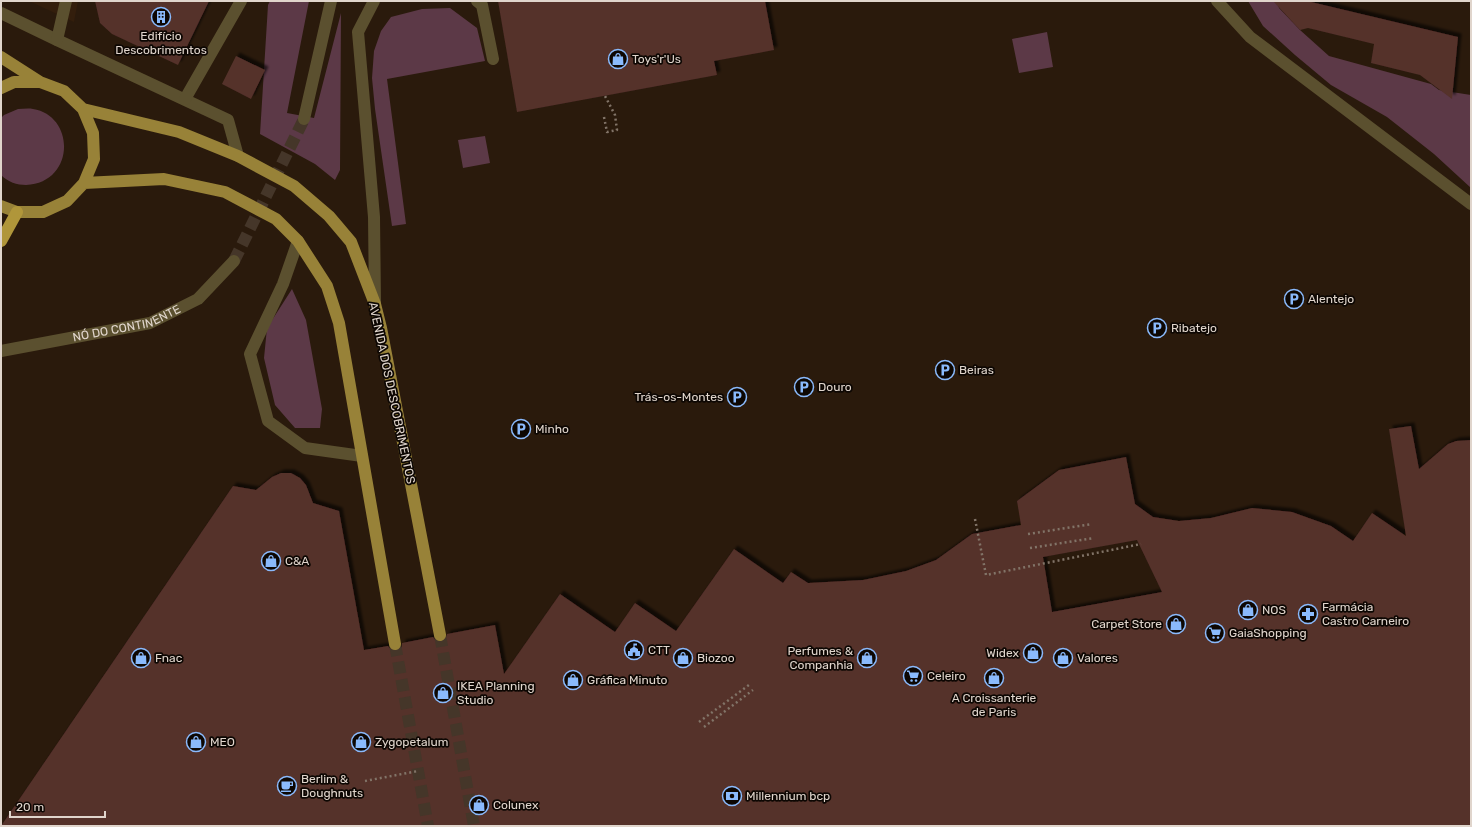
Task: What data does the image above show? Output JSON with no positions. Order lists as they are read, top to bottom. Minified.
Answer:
{"streets":{"main road":["AVENIDA DOS DESCOBRIMENTOS"],"street":["NÓ DO CONTINENTE"]},"places":{"building":["Edifício Descobrimentos"],"shop":["Toys'r'Us","C&A","NOS","Carpet Store","Widex","Fnac","Biozoo","Perfumes & Companhia","Valores","A Croissanterie de Paris","Gráfica Minuto","IKEA Planning Studio","MEO","Zygopetalum","Colunex"],"parking":["Alentejo","Ribatejo","Beiras","Douro","Trás-os-Montes","Minho"],"pharmacy":["Farmácia Castro Carneiro"],"supermarket":["GaiaShopping","Celeiro"],"public building":["CTT"],"cafe":["Berlim & Doughnuts"],"bank":["Millennium bcp"]},"scale_bar":"20 m"}
